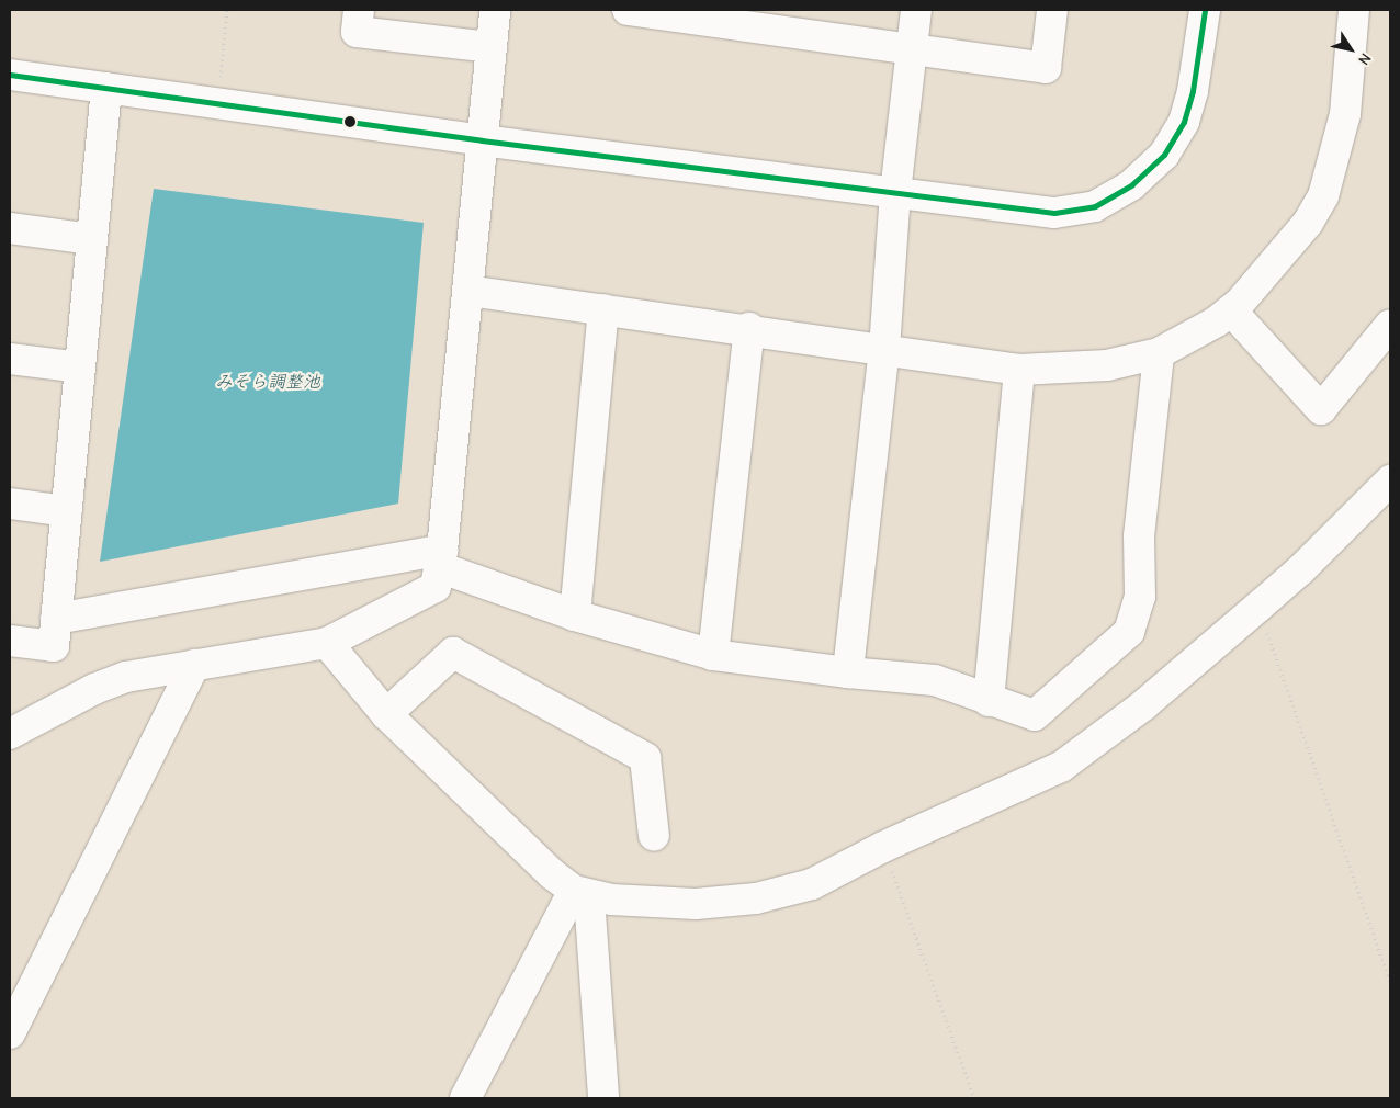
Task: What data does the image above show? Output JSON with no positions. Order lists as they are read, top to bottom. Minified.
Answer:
{"water":["みそら調整池"],"north":"bottom right"}
